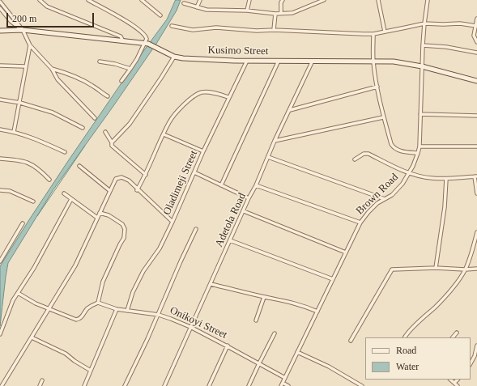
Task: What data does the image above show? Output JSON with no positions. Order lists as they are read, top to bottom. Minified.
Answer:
{"streets":{"street":["Kusimo Street","Oladimeji Street","Brown Road","Adetola Road","Onikoyi Street"]},"crossings":[["Kusimo Street","Oladimeji Street"],["Kusimo Street","Brown Road"],["Kusimo Street","Adetola Road"],["Oladimeji Street","Onikoyi Street"],["Brown Road","Onikoyi Street"],["Adetola Road","Onikoyi Street"]],"legend":["Road","Water"],"scale_bar":"200 m"}
